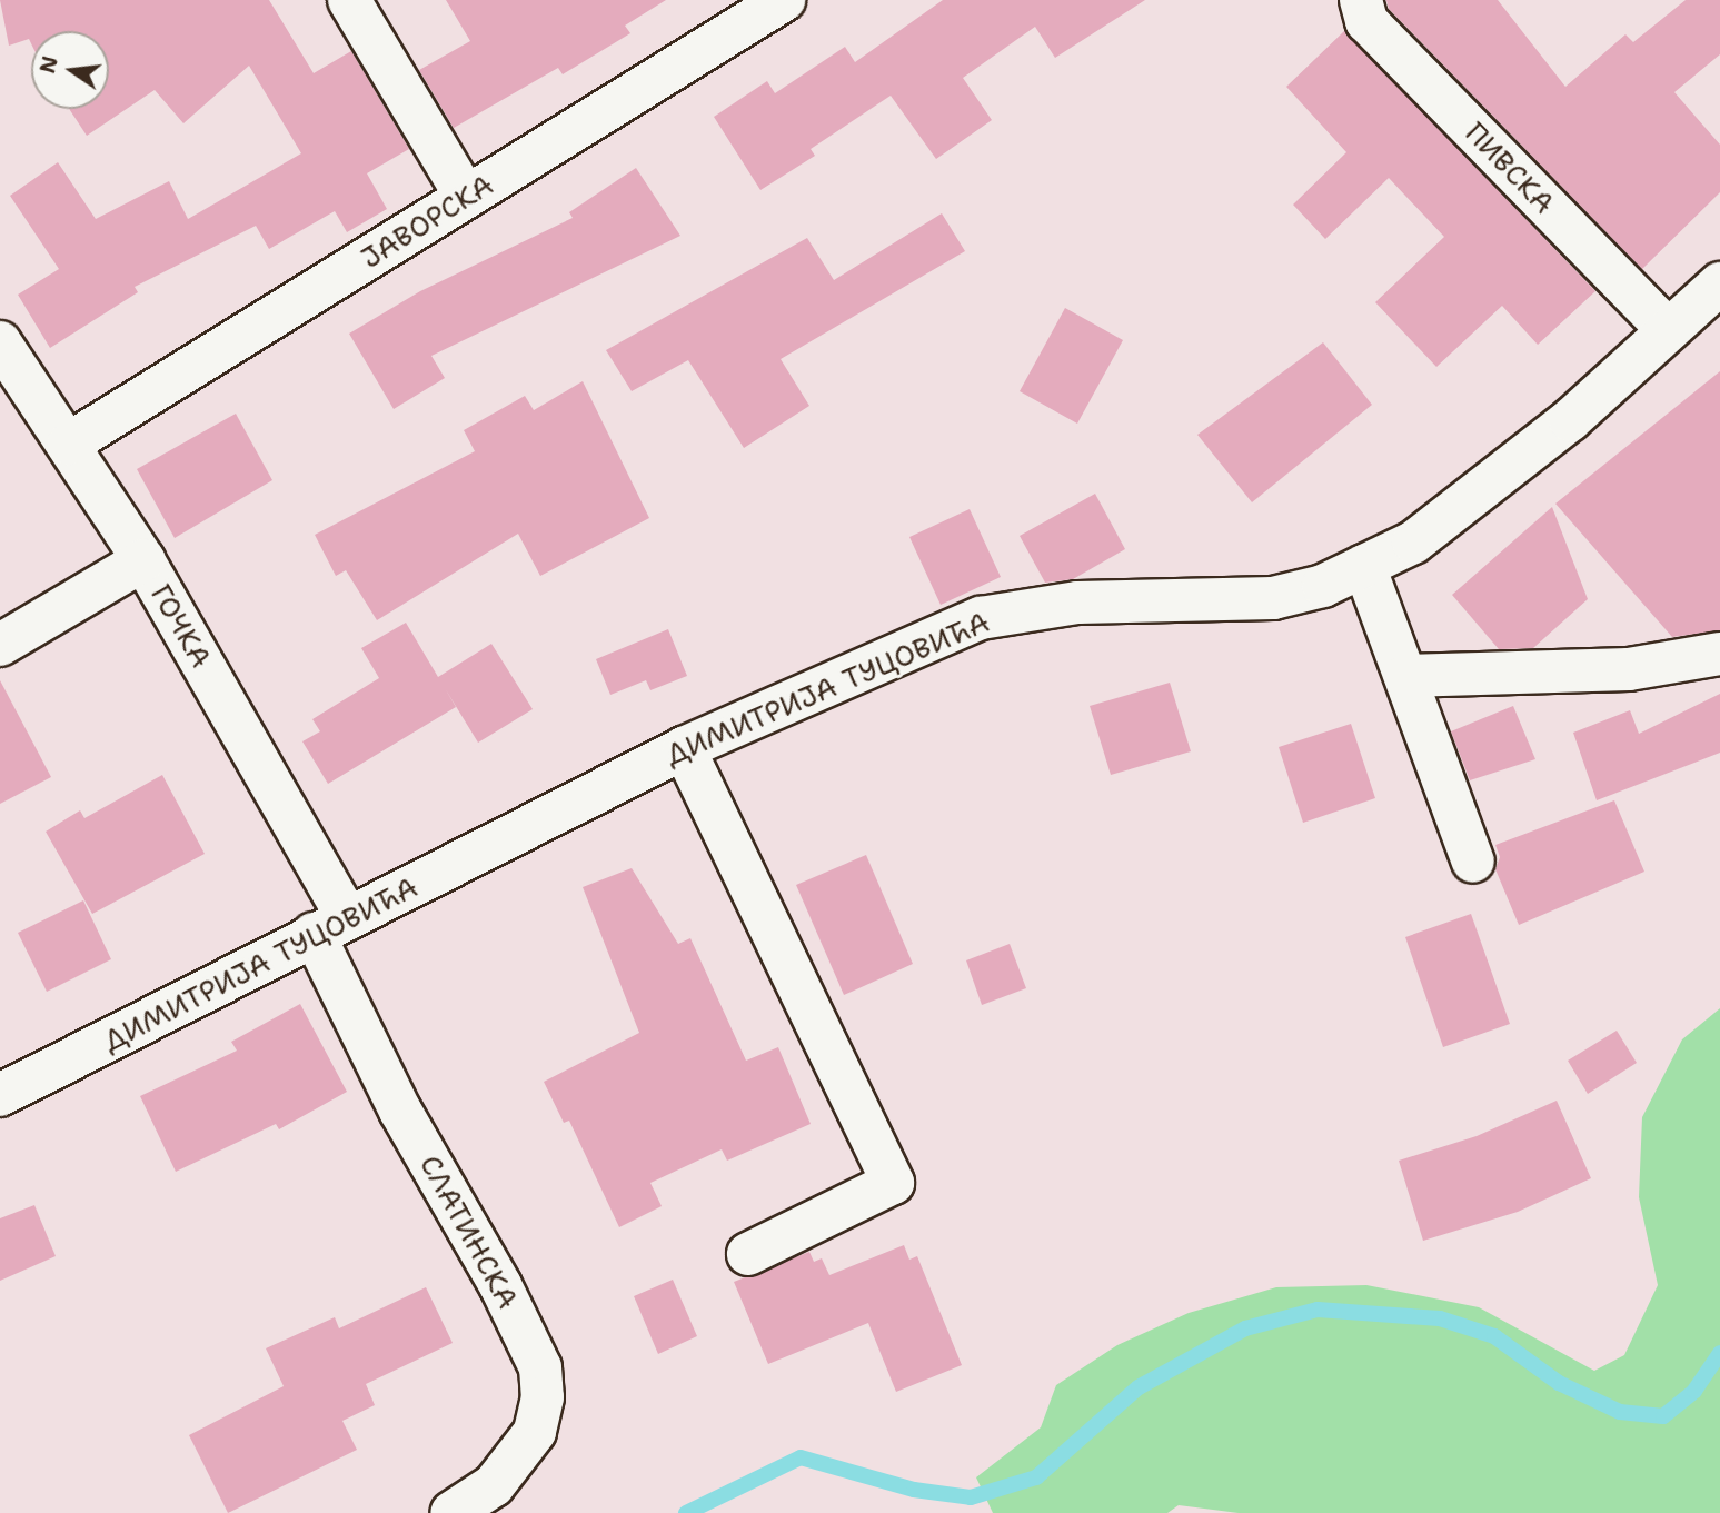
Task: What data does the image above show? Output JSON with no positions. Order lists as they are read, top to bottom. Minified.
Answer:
{"streets":{"street":["ПИВСКА","ЈАВОРСКА","ГОЧКА","ДИМИТРИЈА ТУЦОВИЋА","СЛАТИНСКА"]},"crossings":[["ПИВСКА","ДИМИТРИЈА ТУЦОВИЋА"],["ЈАВОРСКА","ГОЧКА"],["ГОЧКА","ДИМИТРИЈА ТУЦОВИЋА"],["ГОЧКА","СЛАТИНСКА"],["ДИМИТРИЈА ТУЦОВИЋА","СЛАТИНСКА"]],"north":"left"}
